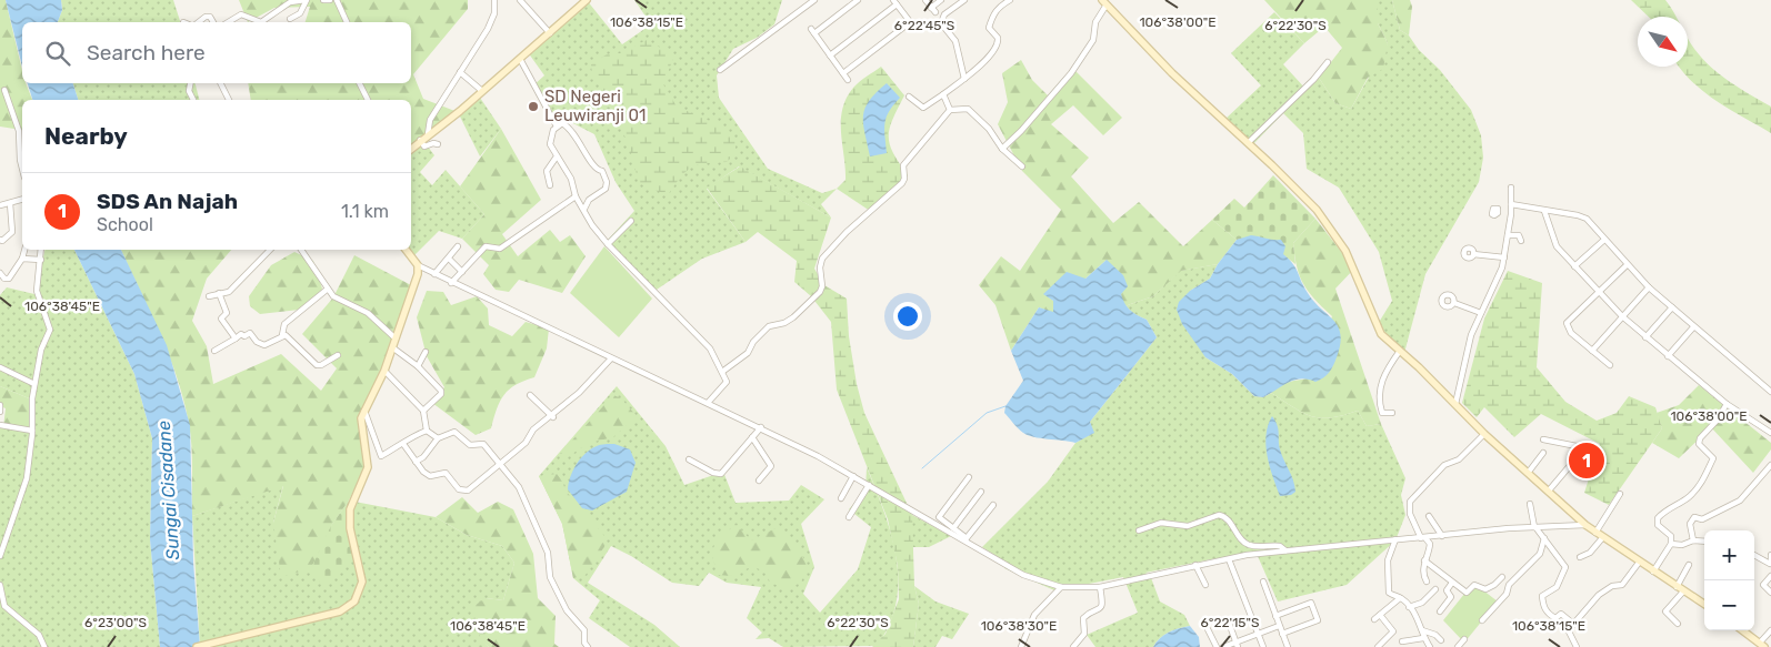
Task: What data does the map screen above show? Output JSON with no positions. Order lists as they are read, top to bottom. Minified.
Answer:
{"water":["Sungai Cisadane"],"places":["SD Negeri Leuwiranji 01"],"north":"bottom right","page":{"search":"Search here","heading":"Nearby","list":[{"mark":"1","name":"SDS An Najah","note":"School","value":"1.1 km"}],"pins":"1","map_buttons":["+","−"]},"coordinates":["106°38'15\"E","106°38'00\"E","6°22'45\"S","6°22'30\"S","106°38'45\"E","6°23'00\"S","6°22'15\"S","106°38'30\"E"]}
